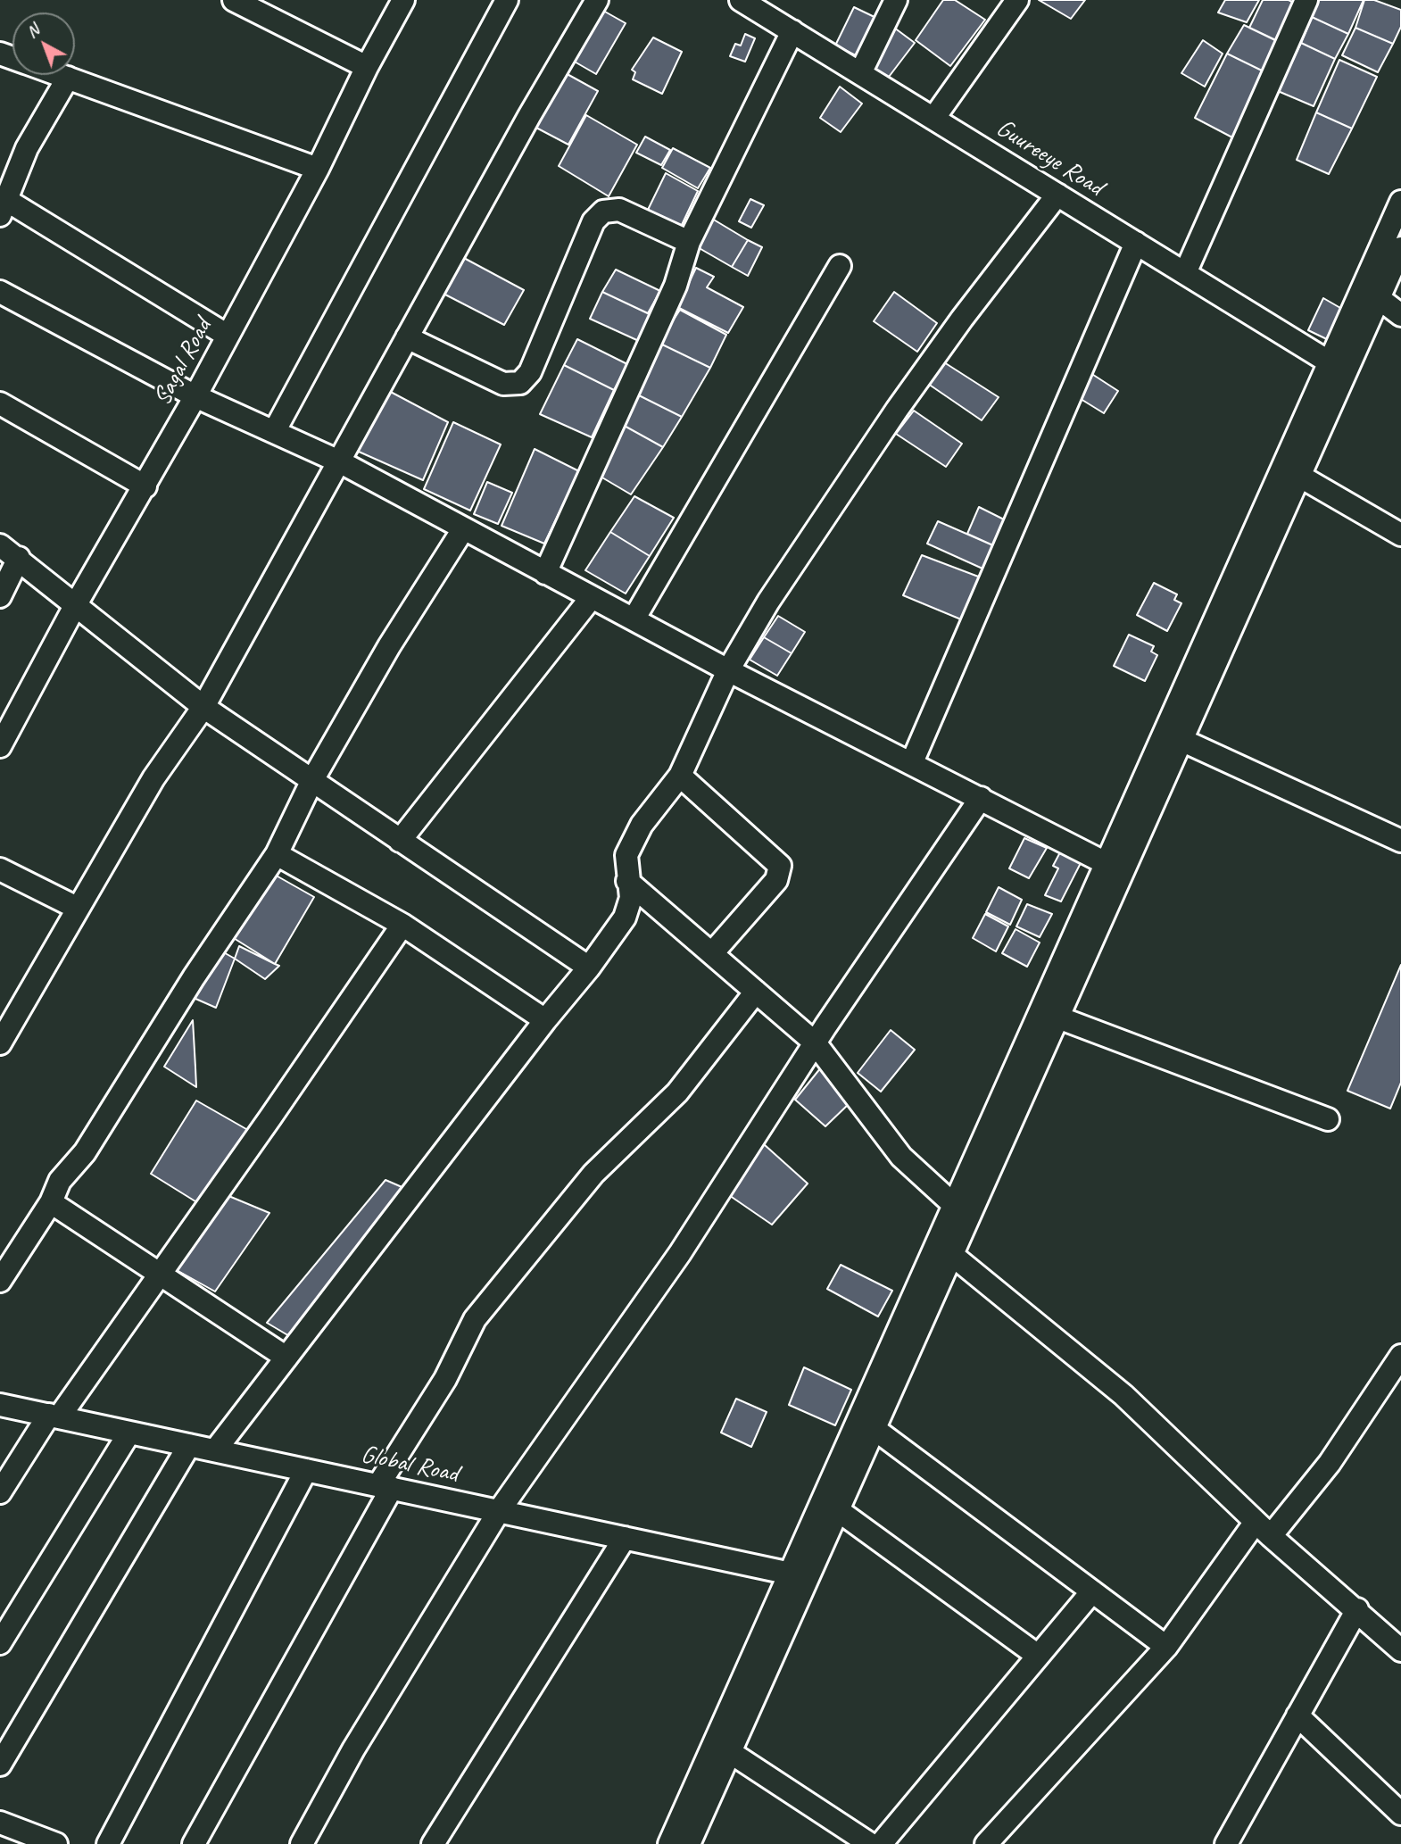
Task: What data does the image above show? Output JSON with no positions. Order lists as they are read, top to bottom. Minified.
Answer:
{"streets":{"street":["Guureeye Road","Sagal Road","Global Road"]},"north":"top left"}
